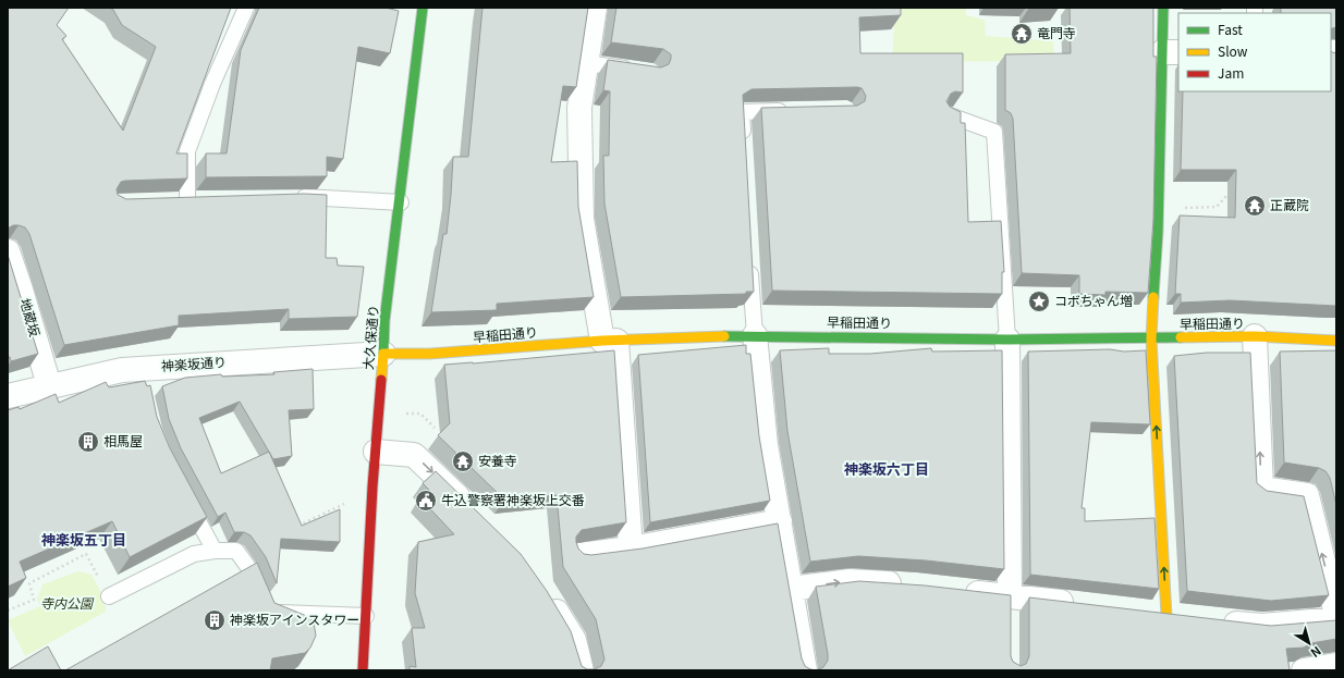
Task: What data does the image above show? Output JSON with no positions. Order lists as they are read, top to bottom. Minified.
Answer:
{"streets":{"main road":["早稲田通り","大久保通り"],"street":["地蔵坂","神楽坂通り"]},"crossings":[["地蔵坂","神楽坂通り"],["早稲田通り","大久保通り"],["早稲田通り","神楽坂通り"],["大久保通り","神楽坂通り"]],"districts":["神楽坂六丁目","神楽坂五丁目"],"parks":["寺内公園"],"places":{"temple":["竜門寺","正蔵院","安養寺"],"place":["コボちゃん増"],"building":["相馬屋","神楽坂アインスタワー"],"public building":["牛込警察署神楽坂上交番"]},"legend":["Fast","Slow","Jam"],"north":"bottom right"}
